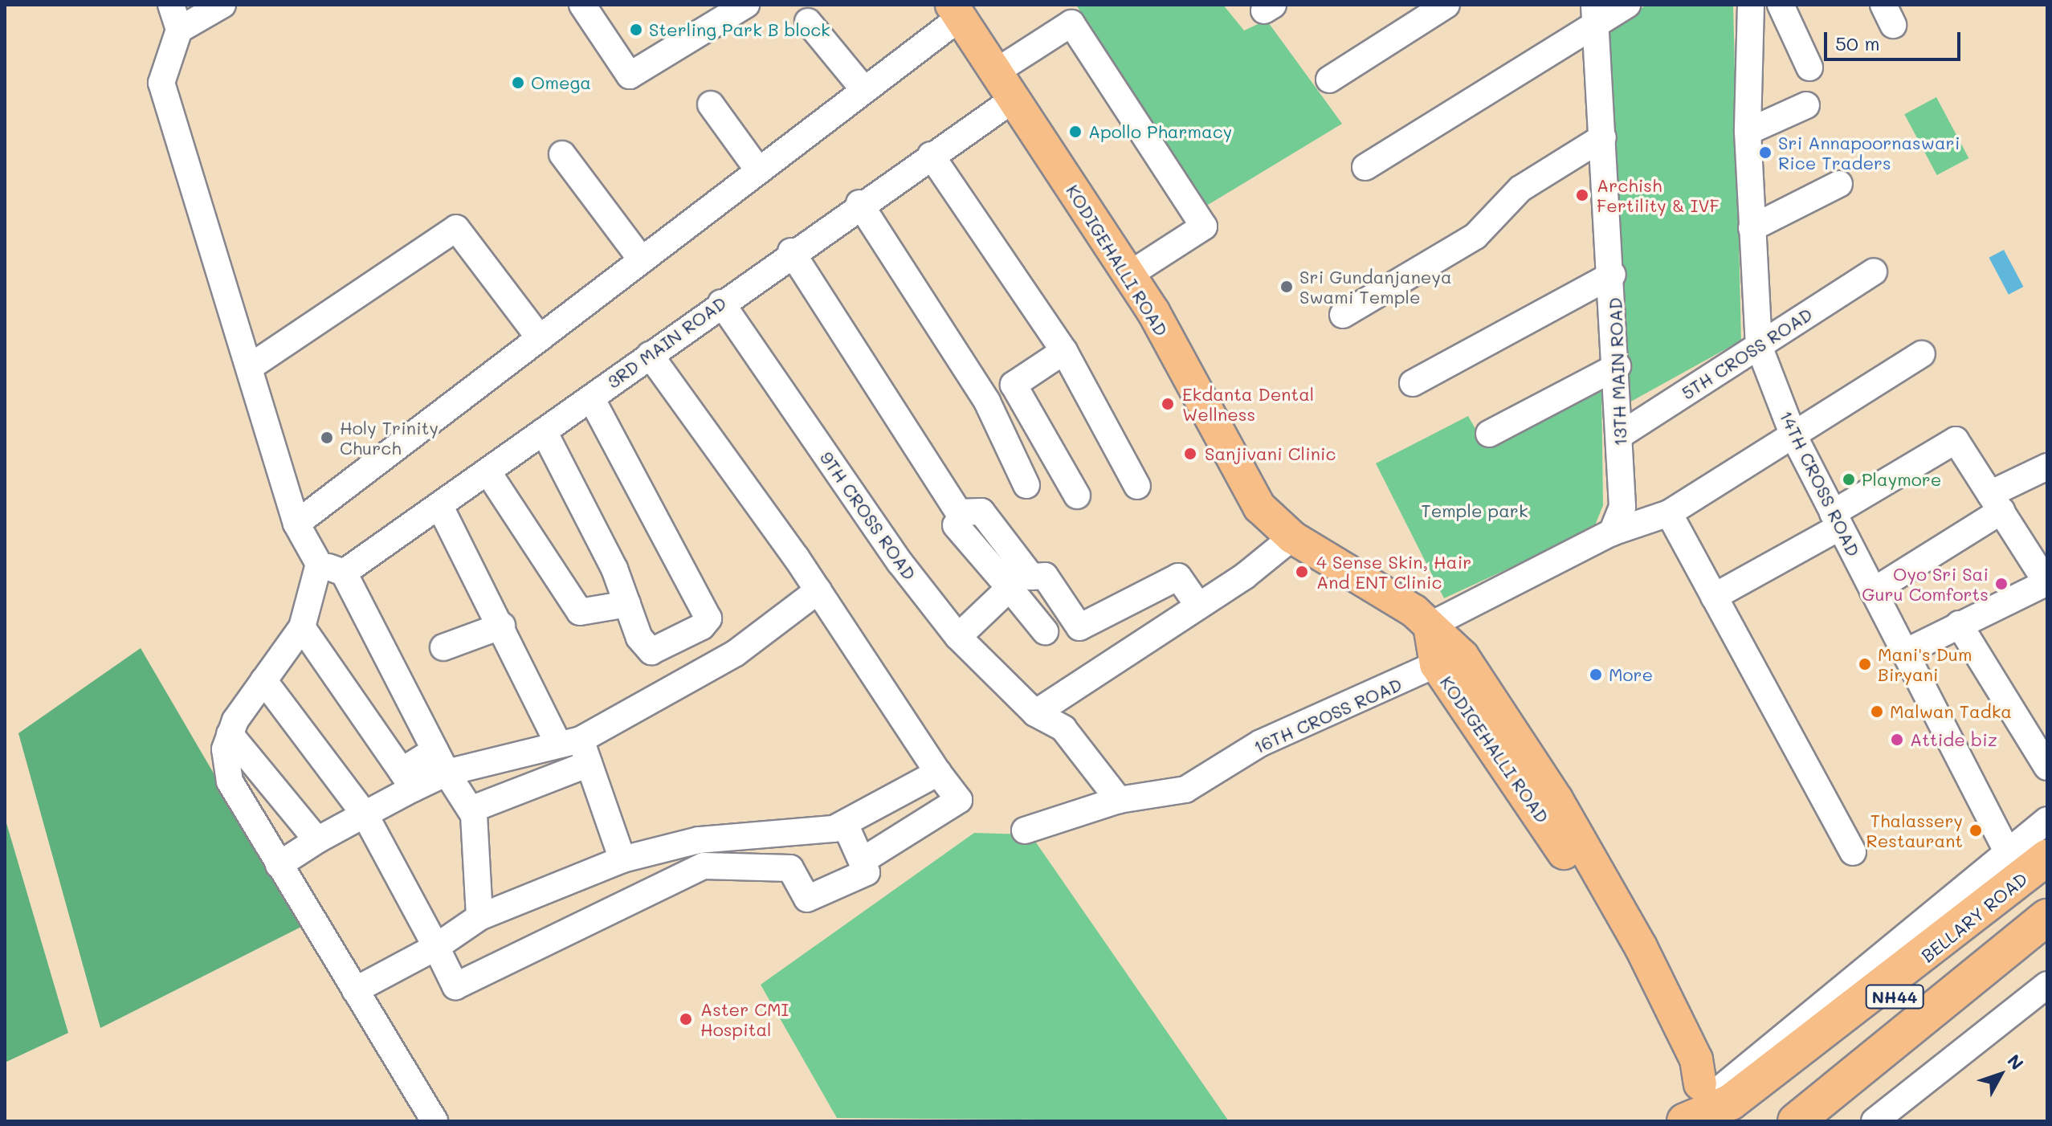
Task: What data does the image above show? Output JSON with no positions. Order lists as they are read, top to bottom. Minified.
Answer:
{"streets":{"highway":["BELLARY ROAD","NH44"],"main road":["KODIGEHALLI ROAD"],"street":["3RD MAIN ROAD","5TH CROSS ROAD","13TH MAIN ROAD","14TH CROSS ROAD","9TH CROSS ROAD","16TH CROSS ROAD"]},"crossings":[["KODIGEHALLI ROAD","3RD MAIN ROAD"],["KODIGEHALLI ROAD","16TH CROSS ROAD"],["KODIGEHALLI ROAD","BELLARY ROAD"],["3RD MAIN ROAD","9TH CROSS ROAD"],["5TH CROSS ROAD","13TH MAIN ROAD"],["5TH CROSS ROAD","14TH CROSS ROAD"]],"parks":["Temple park"],"places":["Sterling Park B block","Omega","Apollo Pharmacy","Sri Annapoornaswari Rice Traders","Archish Fertility & IVF","Sri Gundanjaneya Swami Temple","Ekdanta Dental Wellness","Holy Trinity Church","Sanjivani Clinic","Playmore","4 Sense Skin, Hair And ENT Clinic","Oyo Sri Sai Guru Comforts","Mani's Dum Biryani","More","Malwan Tadka","Attide biz","Thalassery Restaurant","Aster CMI Hospital"],"scale_bar":"50 m","north":"top right"}
